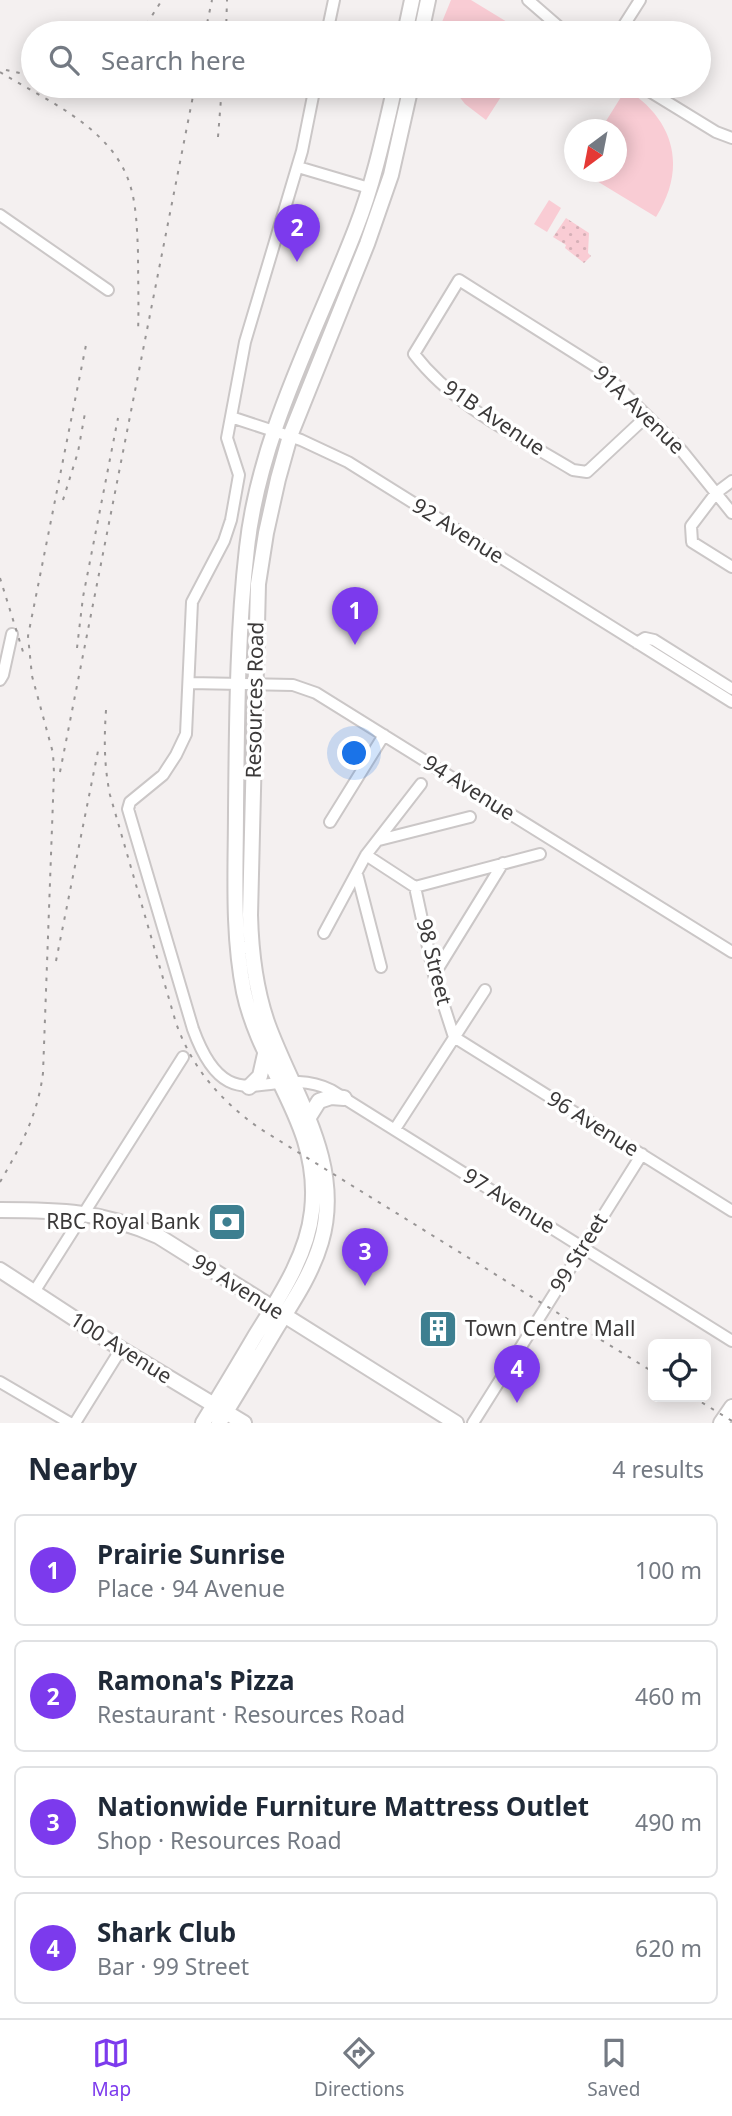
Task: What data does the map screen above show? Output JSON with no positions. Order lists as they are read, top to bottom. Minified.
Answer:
{"streets":{"main road":["Resources Road","99 Avenue","100 Avenue"],"street":["91A Avenue","91B Avenue","92 Avenue","94 Avenue","98 Street","96 Avenue","97 Avenue","99 Street"]},"crossings":[["91A Avenue","91B Avenue"],["92 Avenue","Resources Road"],["Resources Road","94 Avenue"],["Resources Road","97 Avenue"],["Resources Road","99 Avenue"],["98 Street","96 Avenue"],["98 Street","97 Avenue"],["96 Avenue","99 Street"],["97 Avenue","99 Street"]],"places":{"bank":["RBC Royal Bank"],"building":["Town Centre Mall"]},"north":"bottom left","page":{"search":"Search here","pins":["2","1","3","4"],"heading":["Nearby","4 results"],"list":[{"mark":"1","name":"Prairie Sunrise","note":"Place · 94 Avenue","value":"100 m"},{"mark":"2","name":"Ramona's Pizza","note":"Restaurant · Resources Road","value":"460 m"},{"mark":"3","name":"Nationwide Furniture Mattress Outlet","note":"Shop · Resources Road","value":"490 m"},{"mark":"4","name":"Shark Club","note":"Bar · 99 Street","value":"620 m"}],"nav":["Map","Directions","Saved"]}}
